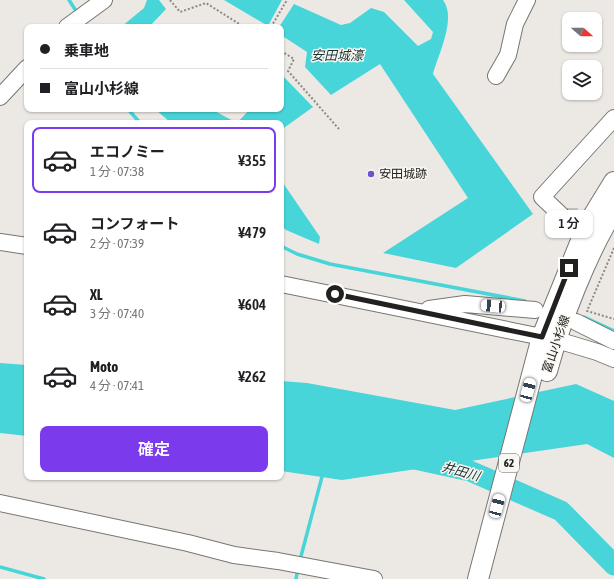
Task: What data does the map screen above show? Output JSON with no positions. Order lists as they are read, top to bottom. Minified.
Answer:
{"streets":{"main road":["富山小杉線","62"]},"water":["安田城濠","井田川"],"places":["安田城跡"],"north":"right","page":{"banner":["乗車地","富山小杉線"],"list":[{"name":"エコノミー","note":"1 分 · 07:38","value":"¥355"},{"name":"コンフォート","note":"2 分 · 07:39","value":"¥479"},{"name":"XL","note":"3 分 · 07:40","value":"¥604"},{"name":"Moto","note":"4 分 · 07:41","value":"¥262"}],"bubble":"1 分","buttons":"確定"}}
